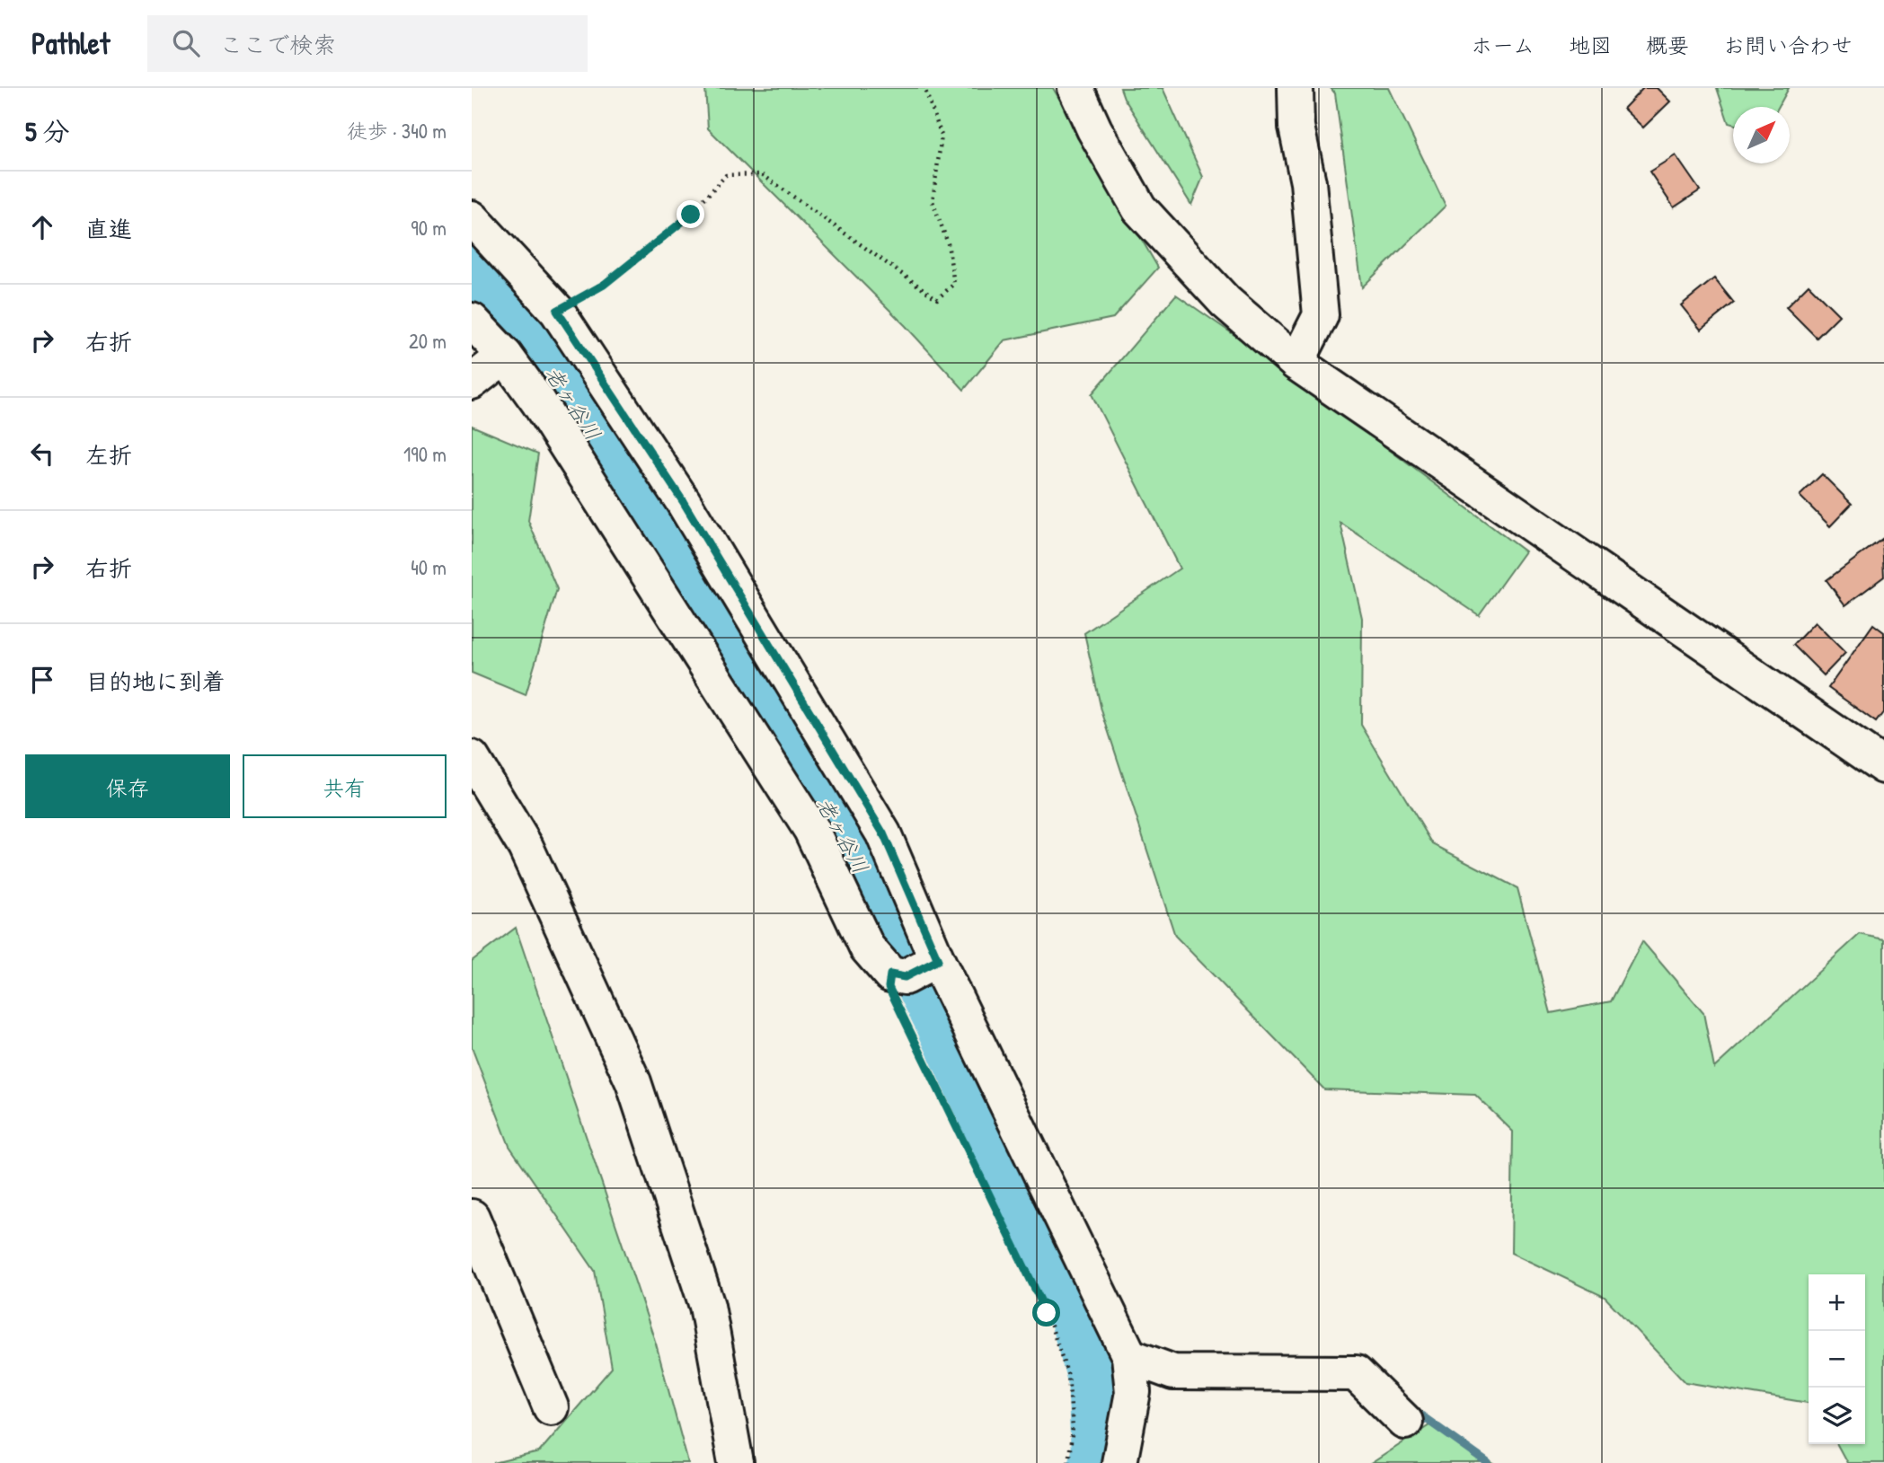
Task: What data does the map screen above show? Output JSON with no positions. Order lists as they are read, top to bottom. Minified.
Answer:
{"water":["老ヶ谷川"],"north":"top right","page":{"header":"Pathlet","search":"ここで検索","nav":["ホーム","地図","概要","お問い合わせ"],"heading":["5 分","徒歩 · 340 m"],"list":[["直進","90 m"],["右折","20 m"],["左折","190 m"],["右折","40 m"],"目的地に到着"],"buttons":["保存","共有"],"map_buttons":["+","−"]}}
